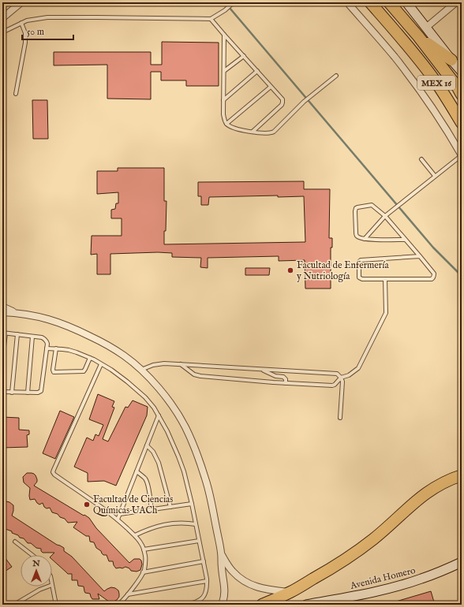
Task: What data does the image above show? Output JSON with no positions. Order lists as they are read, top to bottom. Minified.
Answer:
{"streets":{"highway":["MEX 16"],"main road":["Avenida Homero"]},"places":["Facultad de Enfermería y Nutriología","Facultad de Ciencias Químicas UACh"],"scale_bar":"50 m","north":"top"}
